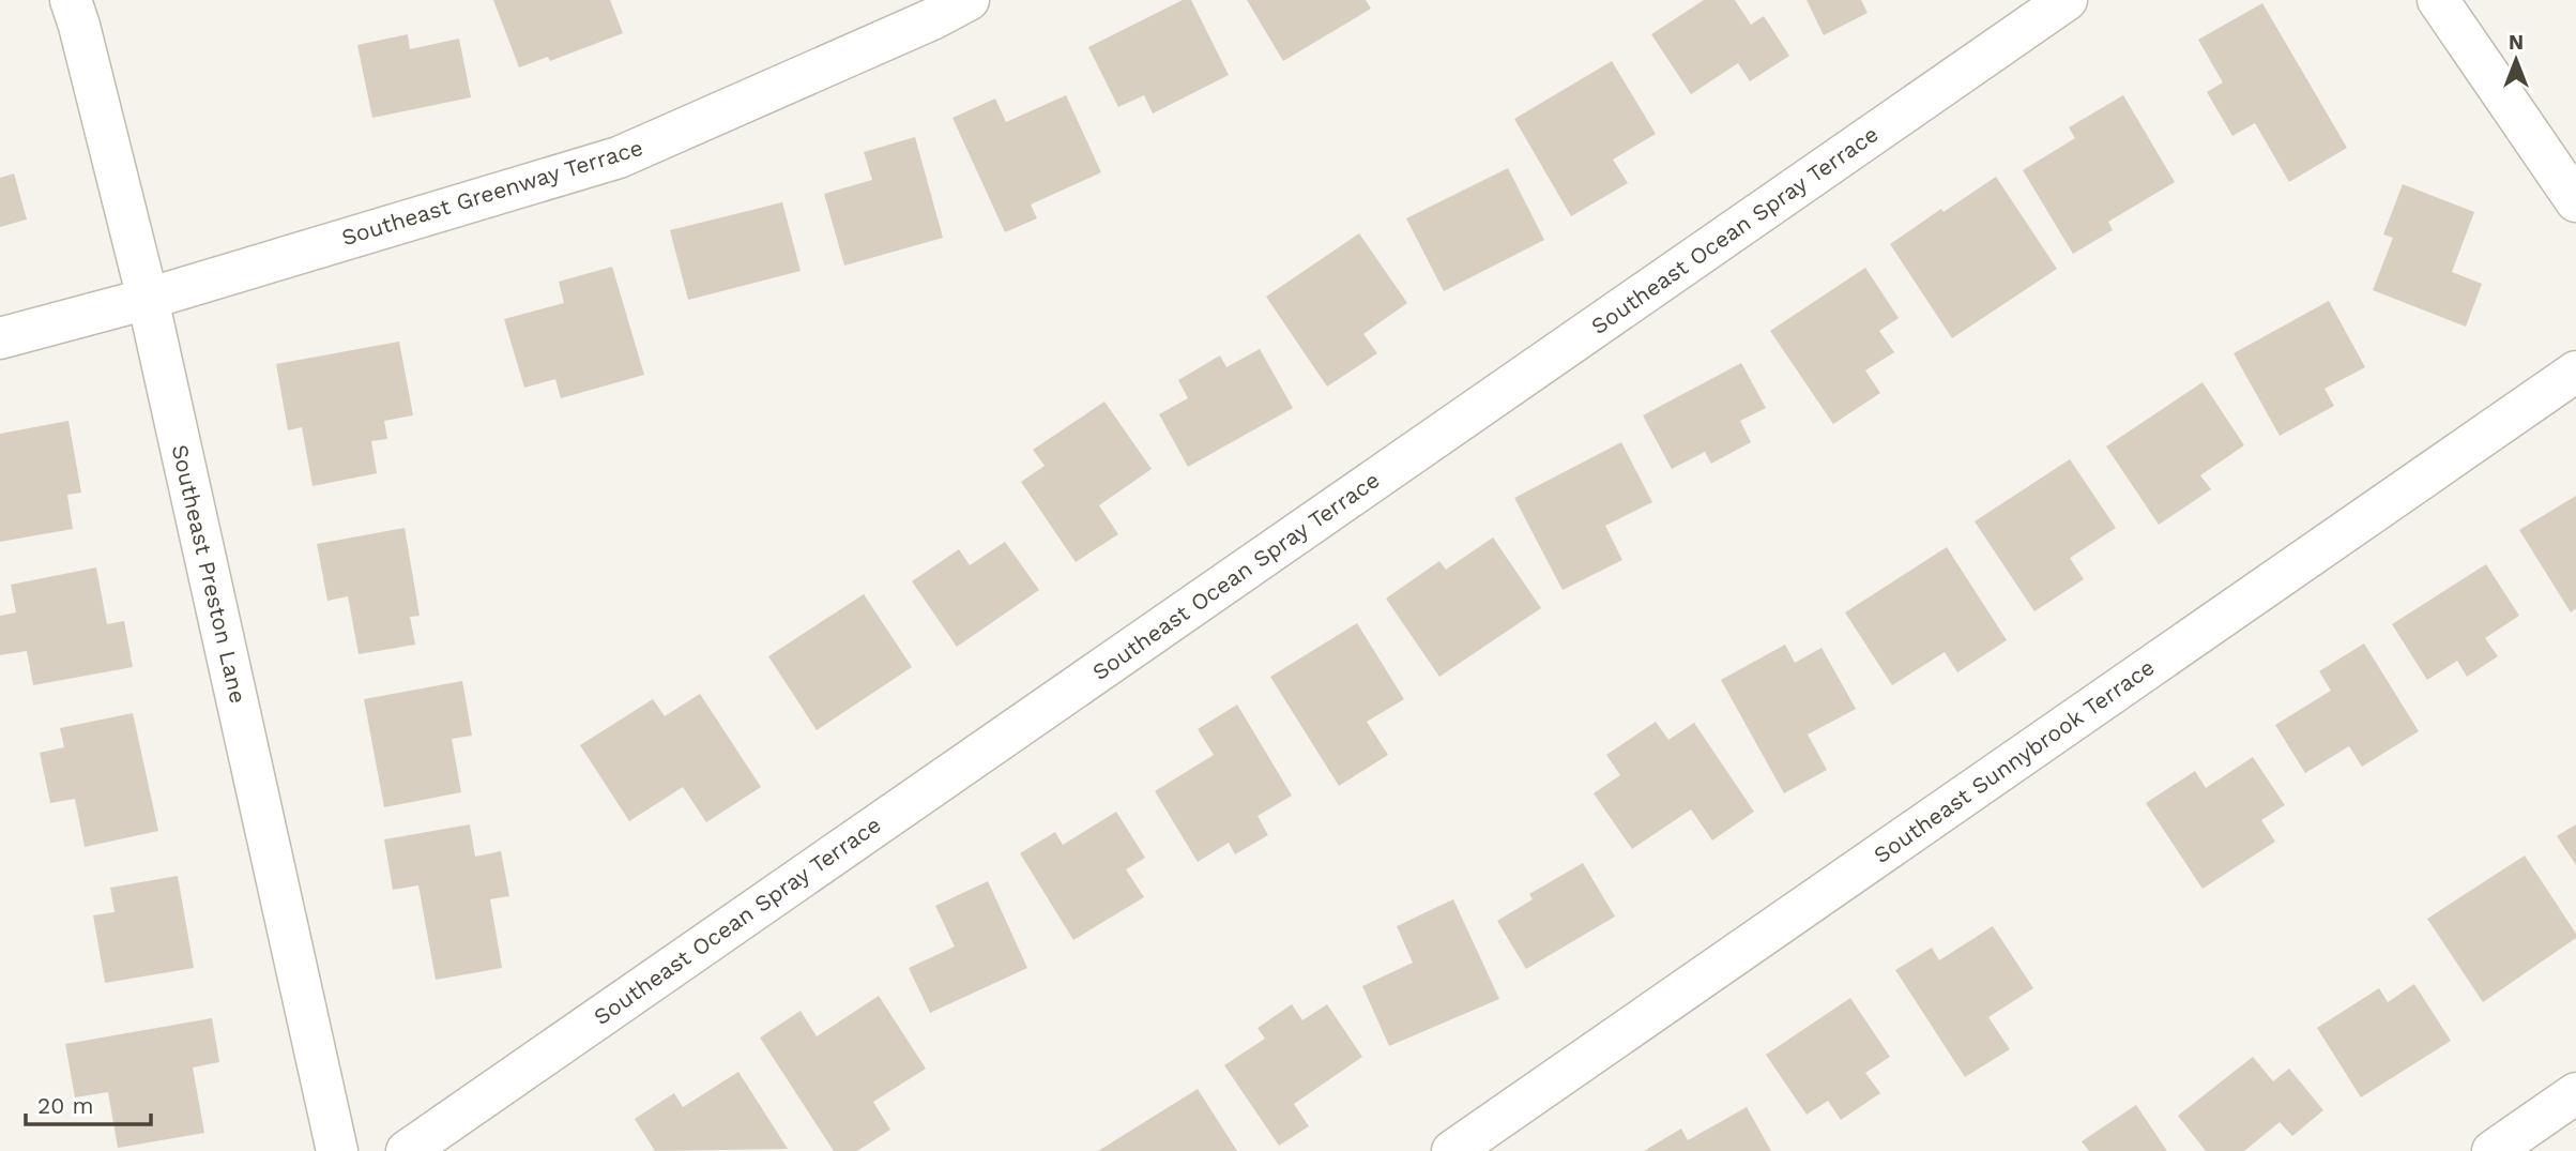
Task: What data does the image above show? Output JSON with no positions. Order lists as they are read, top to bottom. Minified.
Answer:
{"streets":{"street":["Southeast Greenway Terrace","Southeast Ocean Spray Terrace","Southeast Preston Lane","Southeast Sunnybrook Terrace"]},"crossings":[["Southeast Greenway Terrace","Southeast Preston Lane"]],"scale_bar":"20 m","north":"top"}
